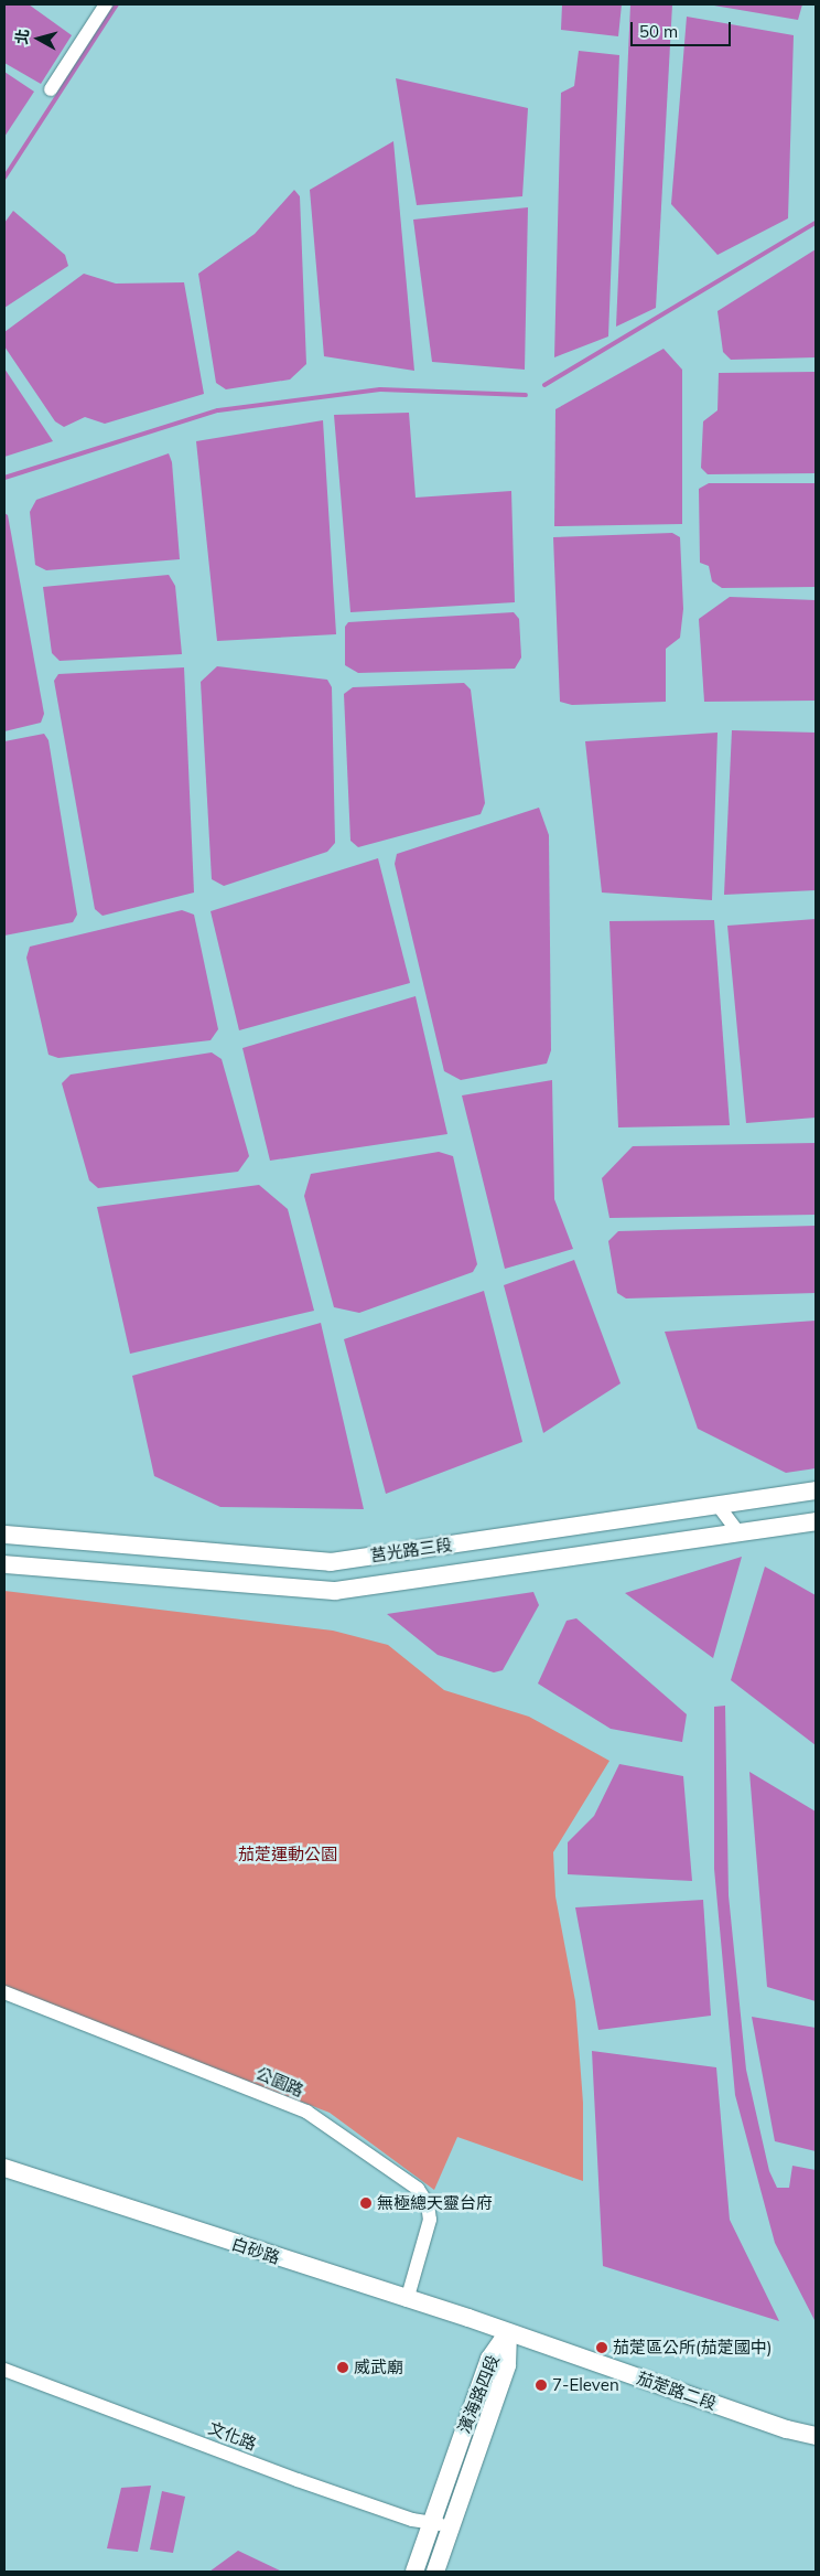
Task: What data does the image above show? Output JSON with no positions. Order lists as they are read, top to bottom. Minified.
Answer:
{"streets":{"street":["莒光路三段","公園路","白砂路","茄萣路二段","濱海路四段","文化路"]},"crossings":[["公園路","白砂路"],["白砂路","茄萣路二段"],["白砂路","濱海路四段"],["茄萣路二段","濱海路四段"],["濱海路四段","文化路"]],"parks":["茄萣運動公園"],"places":["無極總天靈台府","茄萣區公所(茄萣國中)","威武廟","7-Eleven"],"scale_bar":"50 m","north":"left"}
